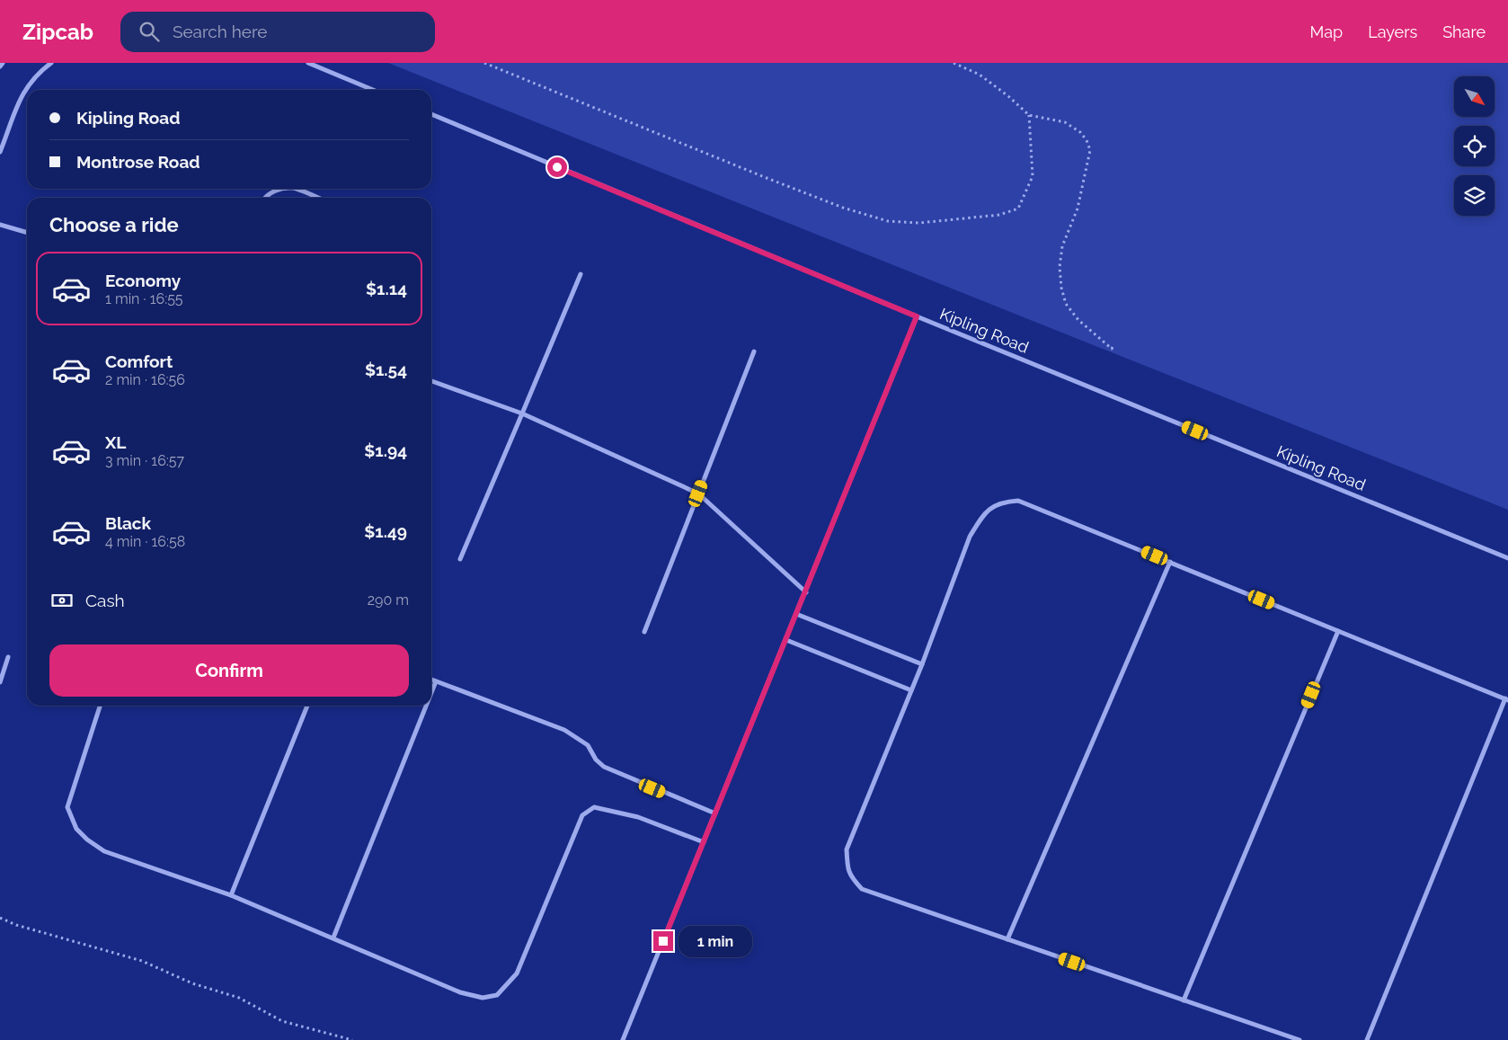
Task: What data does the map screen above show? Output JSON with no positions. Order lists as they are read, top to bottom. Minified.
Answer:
{"streets":{"street":["Kipling Road"]},"north":"bottom right","page":{"header":"Zipcab","search":"Search here","nav":["Map","Layers","Share"],"banner":["Kipling Road","Montrose Road"],"heading":"Choose a ride","list":[{"name":"Economy","note":"1 min · 16:55","value":"$1.14"},{"name":"Comfort","note":"2 min · 16:56","value":"$1.54"},{"name":"XL","note":"3 min · 16:57","value":"$1.94"},{"name":"Black","note":"4 min · 16:58","value":"$1.49"}],"pay":["Cash","290 m"],"buttons":"Confirm","bubble":"1 min"}}
